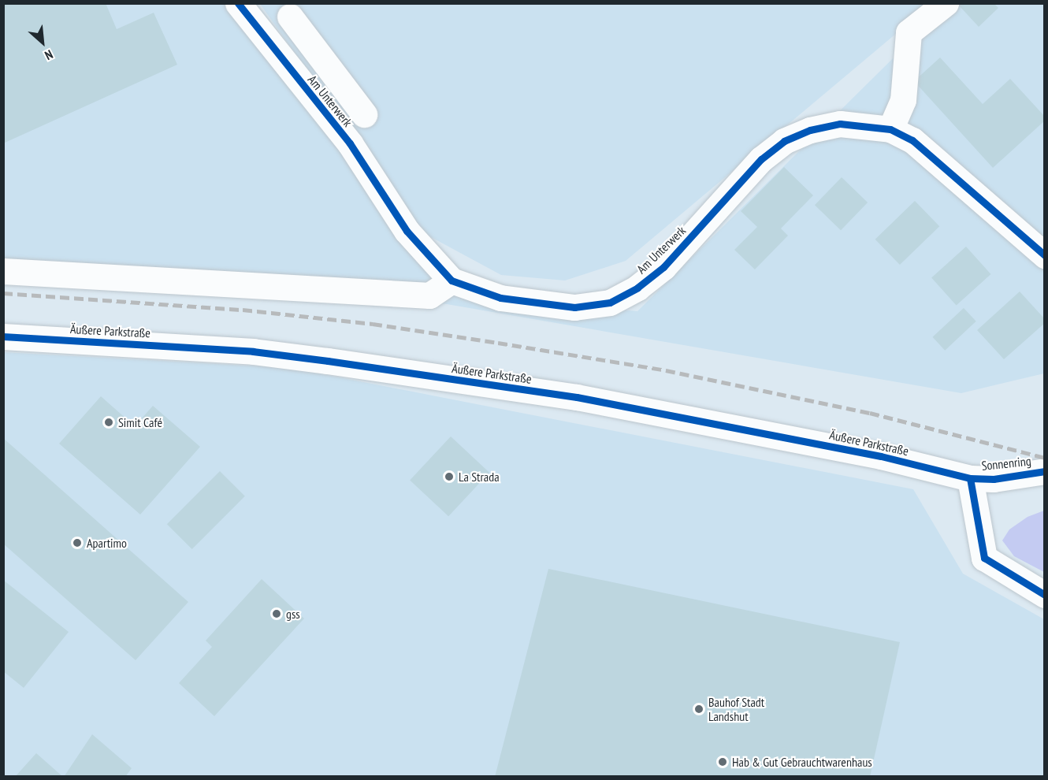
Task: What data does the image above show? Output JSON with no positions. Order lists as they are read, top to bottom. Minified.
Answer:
{"streets":{"street":["Am Unterwerk","Äußere Parkstraße","Sonnenring"]},"crossings":[["Äußere Parkstraße","Sonnenring"]],"places":["Simit Café","La Strada","Apartimo","gss","Bauhof Stadt Landshut","Hab & Gut Gebrauchtwarenhaus"],"north":"bottom right"}
